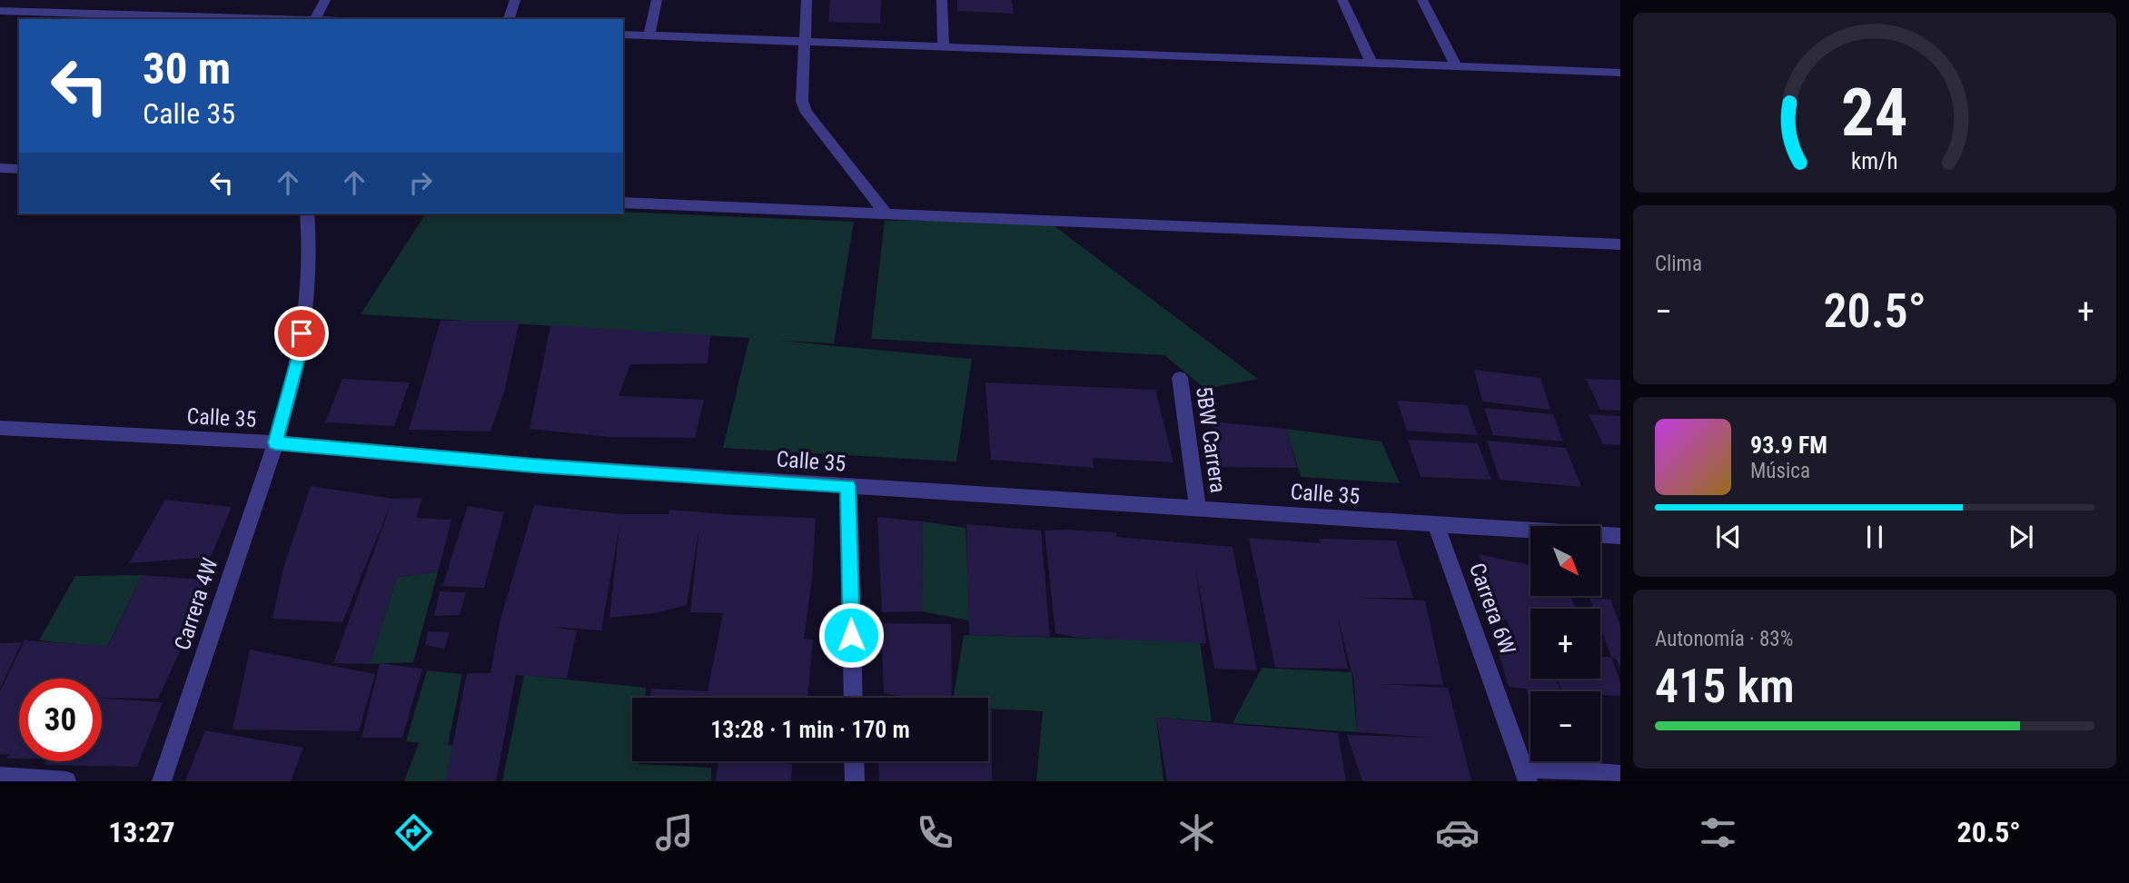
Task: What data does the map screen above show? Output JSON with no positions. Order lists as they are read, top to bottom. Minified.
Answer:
{"streets":{"street":["Calle 35","5BW Carrera","Carrera 4W","Carrera 6W"]},"crossings":[["Calle 35","5BW Carrera"],["Calle 35","Carrera 4W"],["Calle 35","Carrera 6W"]],"north":"bottom right","page":{"turn":["30 m","Calle 35"],"tile":["Clima",["Autonomía · 83%","415 km"]],"heat":["−","20.5°","+"],"song":["93.9 FM","Música"],"map_buttons":["+","−"],"limit":"30","trip":"13:28 · 1 min · 170 m","tabs":["13:27","20.5°"],"gauge":["24","km/h"]}}
